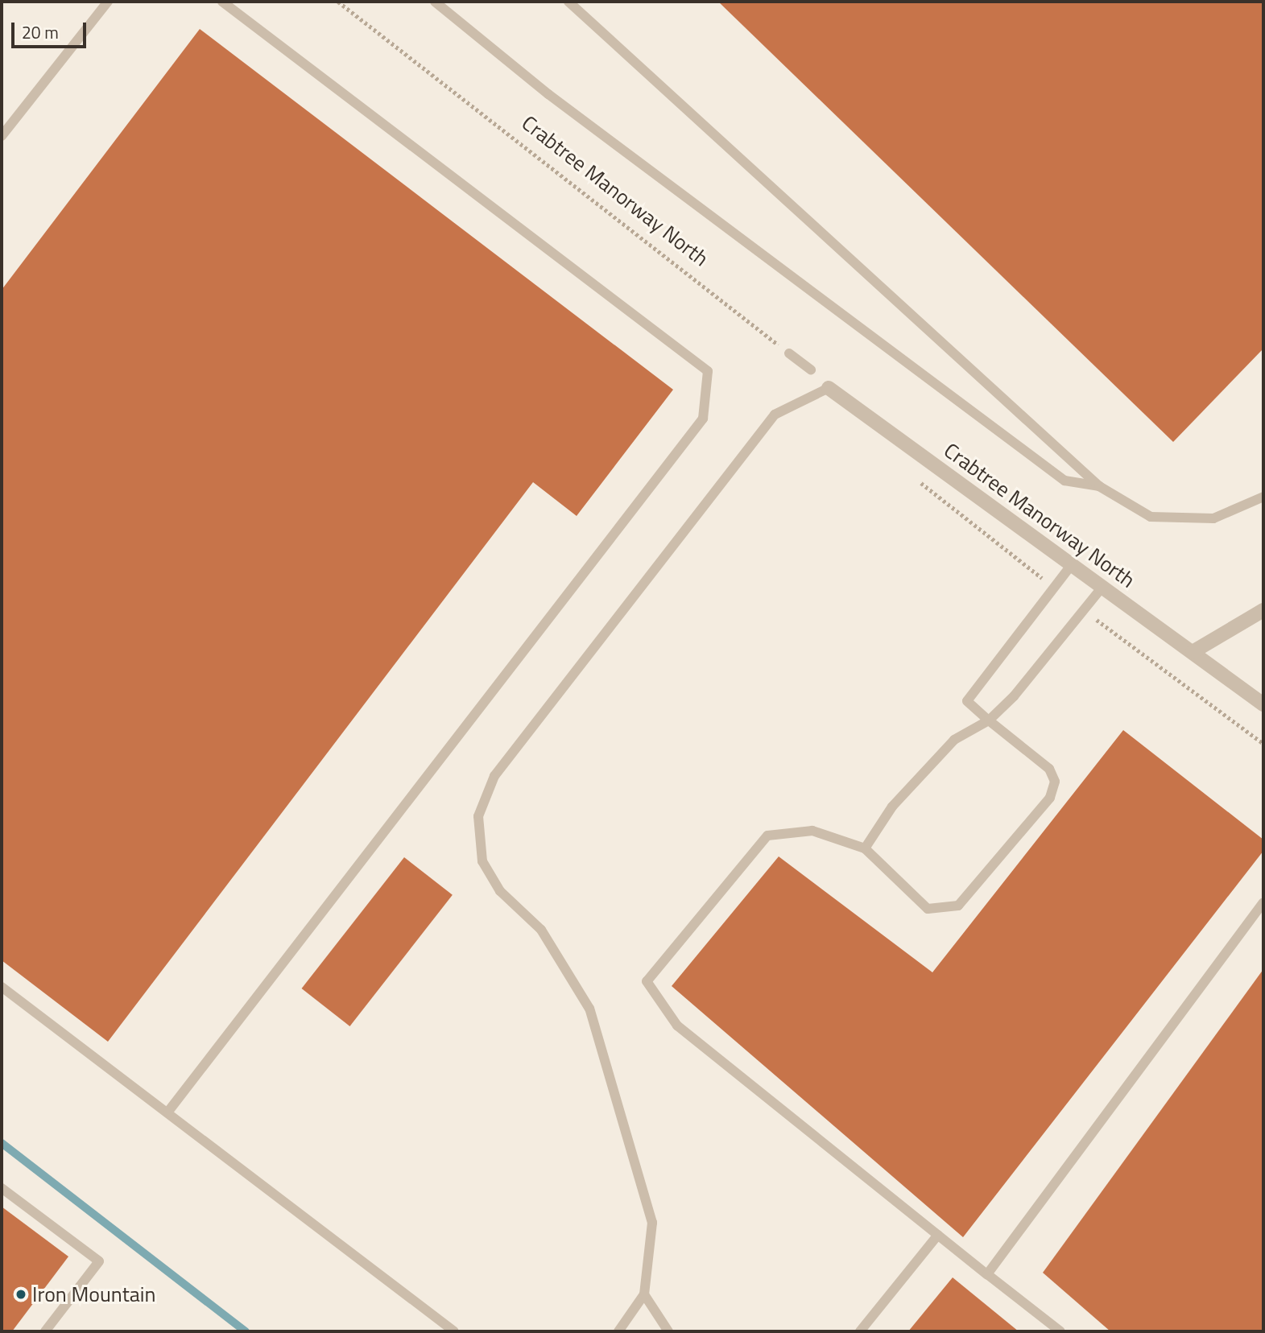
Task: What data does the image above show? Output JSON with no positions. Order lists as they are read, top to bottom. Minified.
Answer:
{"streets":{"street":["Crabtree Manorway North"]},"places":["Iron Mountain"],"scale_bar":"20 m"}
